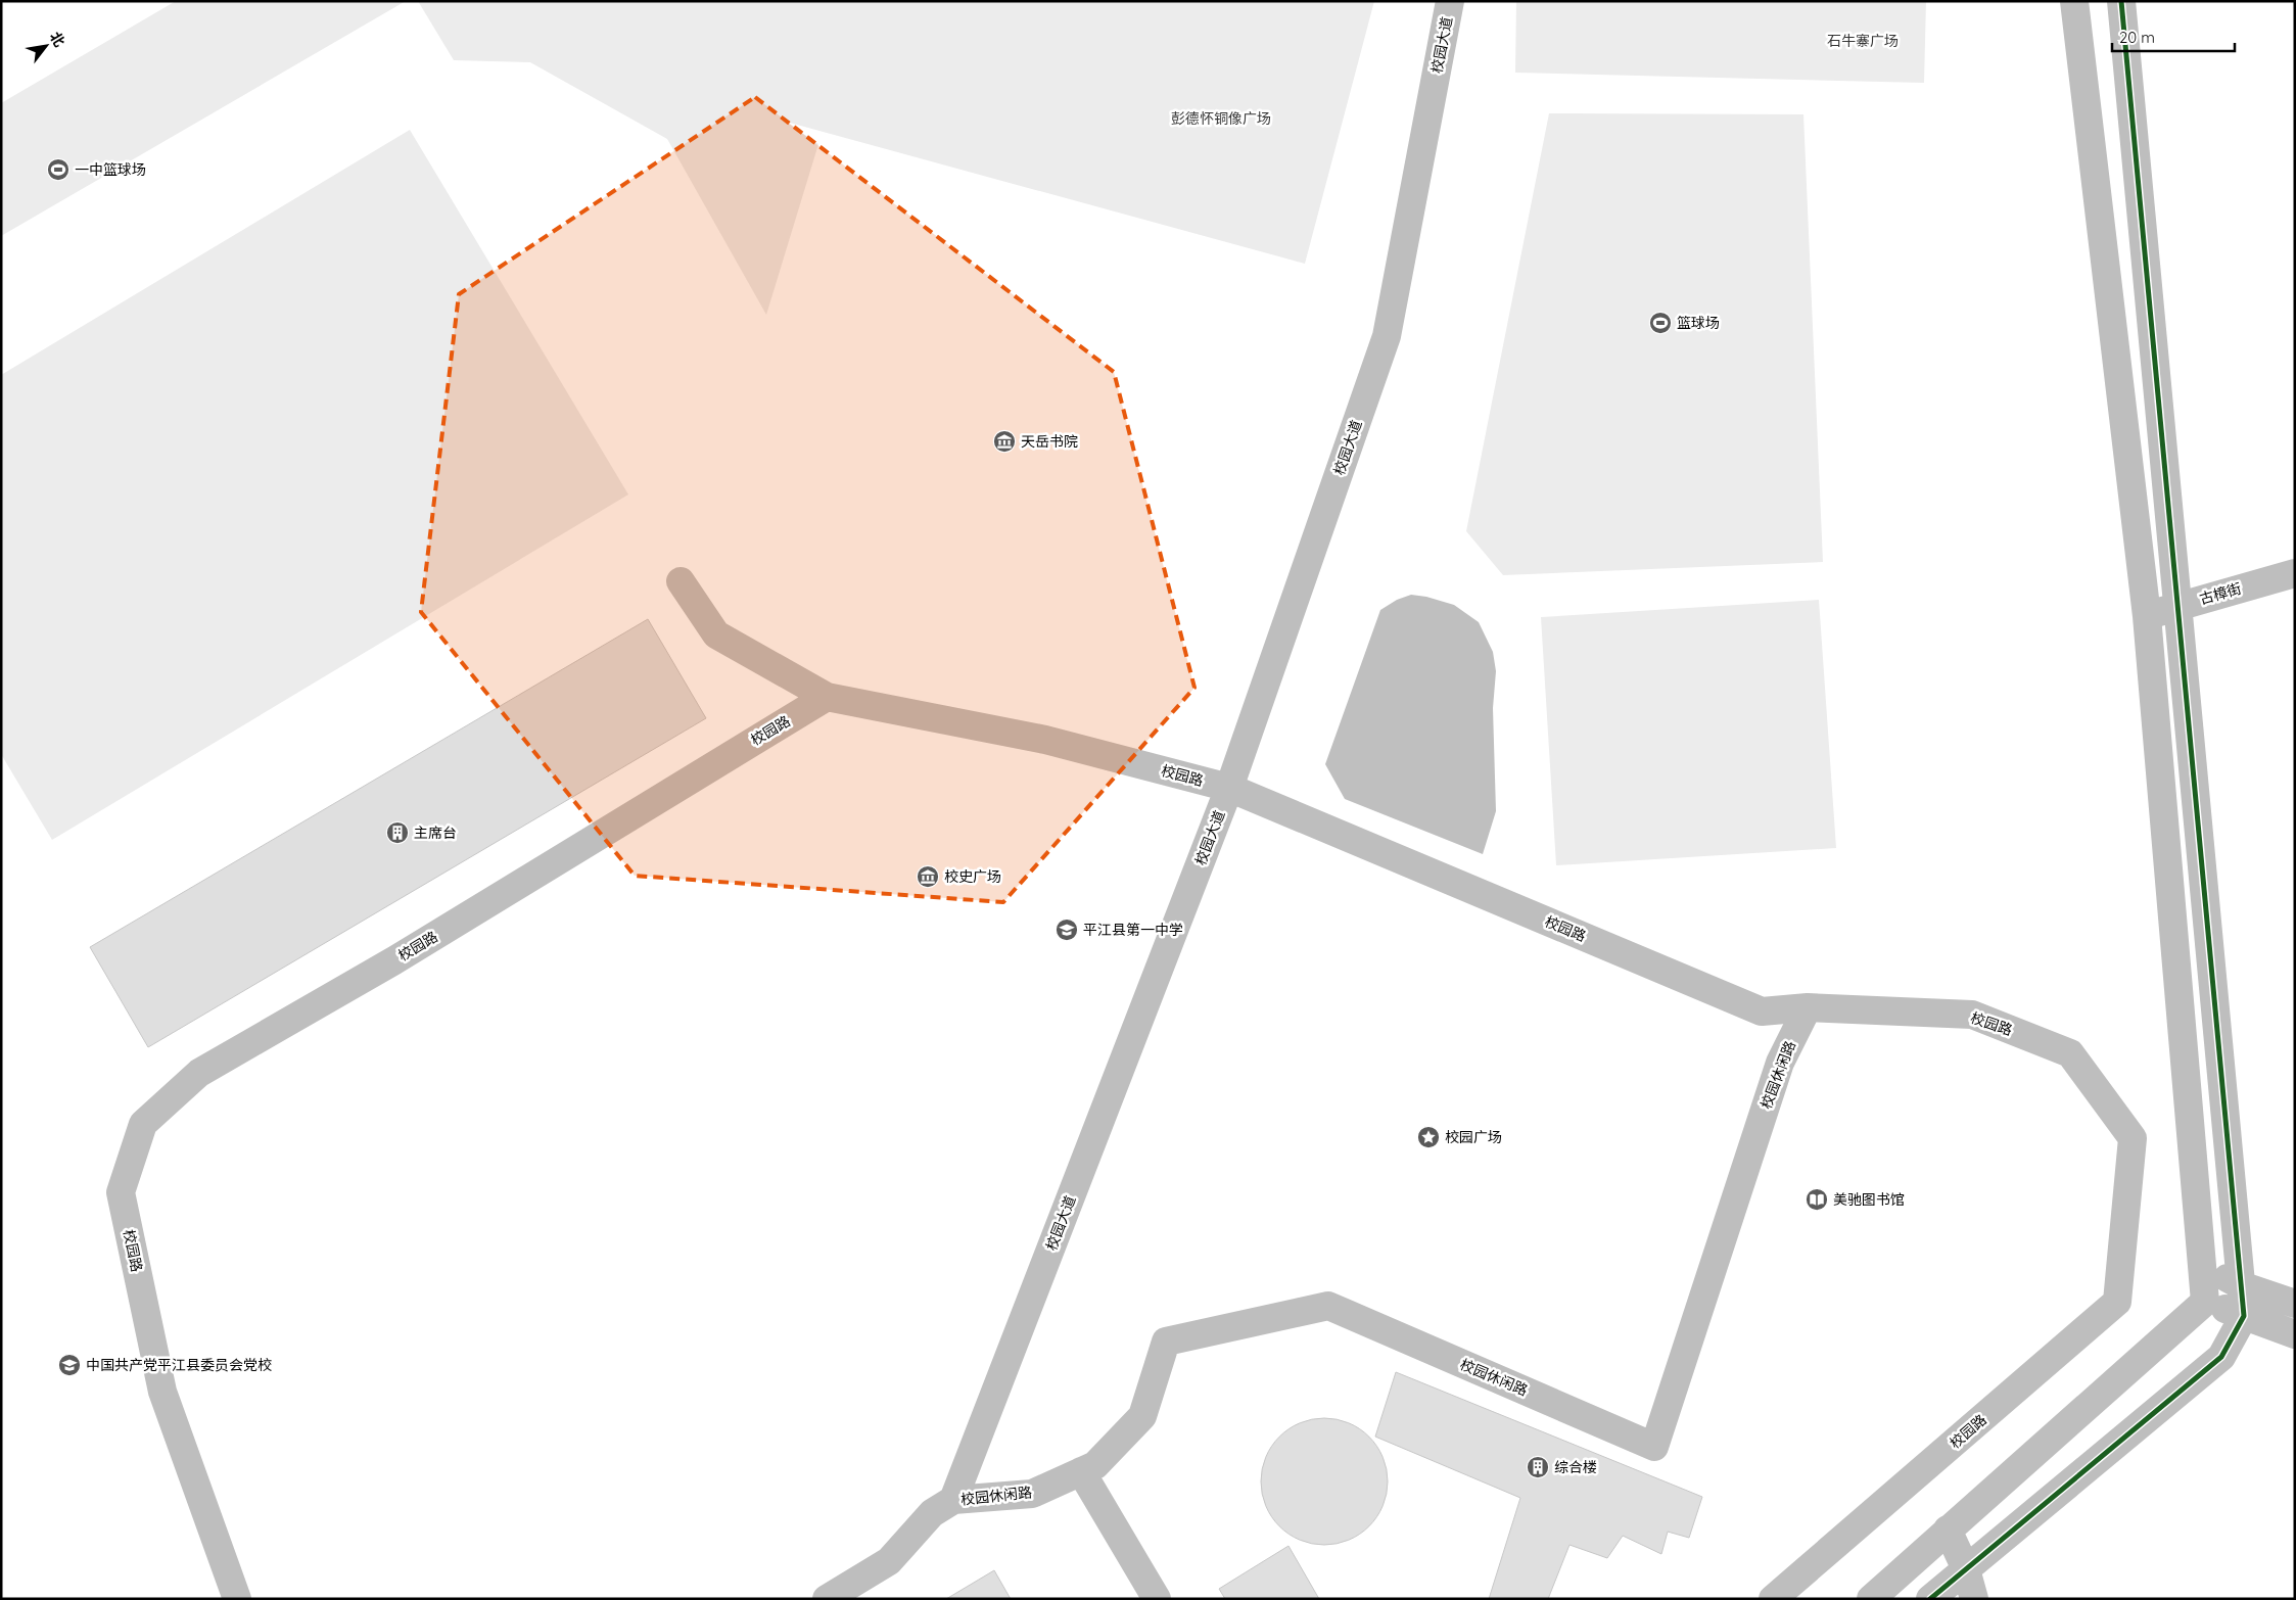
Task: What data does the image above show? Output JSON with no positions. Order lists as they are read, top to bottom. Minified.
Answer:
{"streets":{"street":["校园大道","古樟街","校园路","校园休闲路"]},"crossings":[["校园大道","校园路"],["校园大道","校园休闲路"],["校园路","校园休闲路"]],"parks":["石牛寨广场","彭德怀铜像广场"],"places":{"sports":["一中篮球场","篮球场"],"museum":["天岳书院","校史广场"],"building":["主席台","综合楼"],"school or university":["平江县第一中学","中国共产党平江县委员会党校"],"place":["校园广场"],"library":["美驰图书馆"]},"scale_bar":"20 m","north":"top right"}
